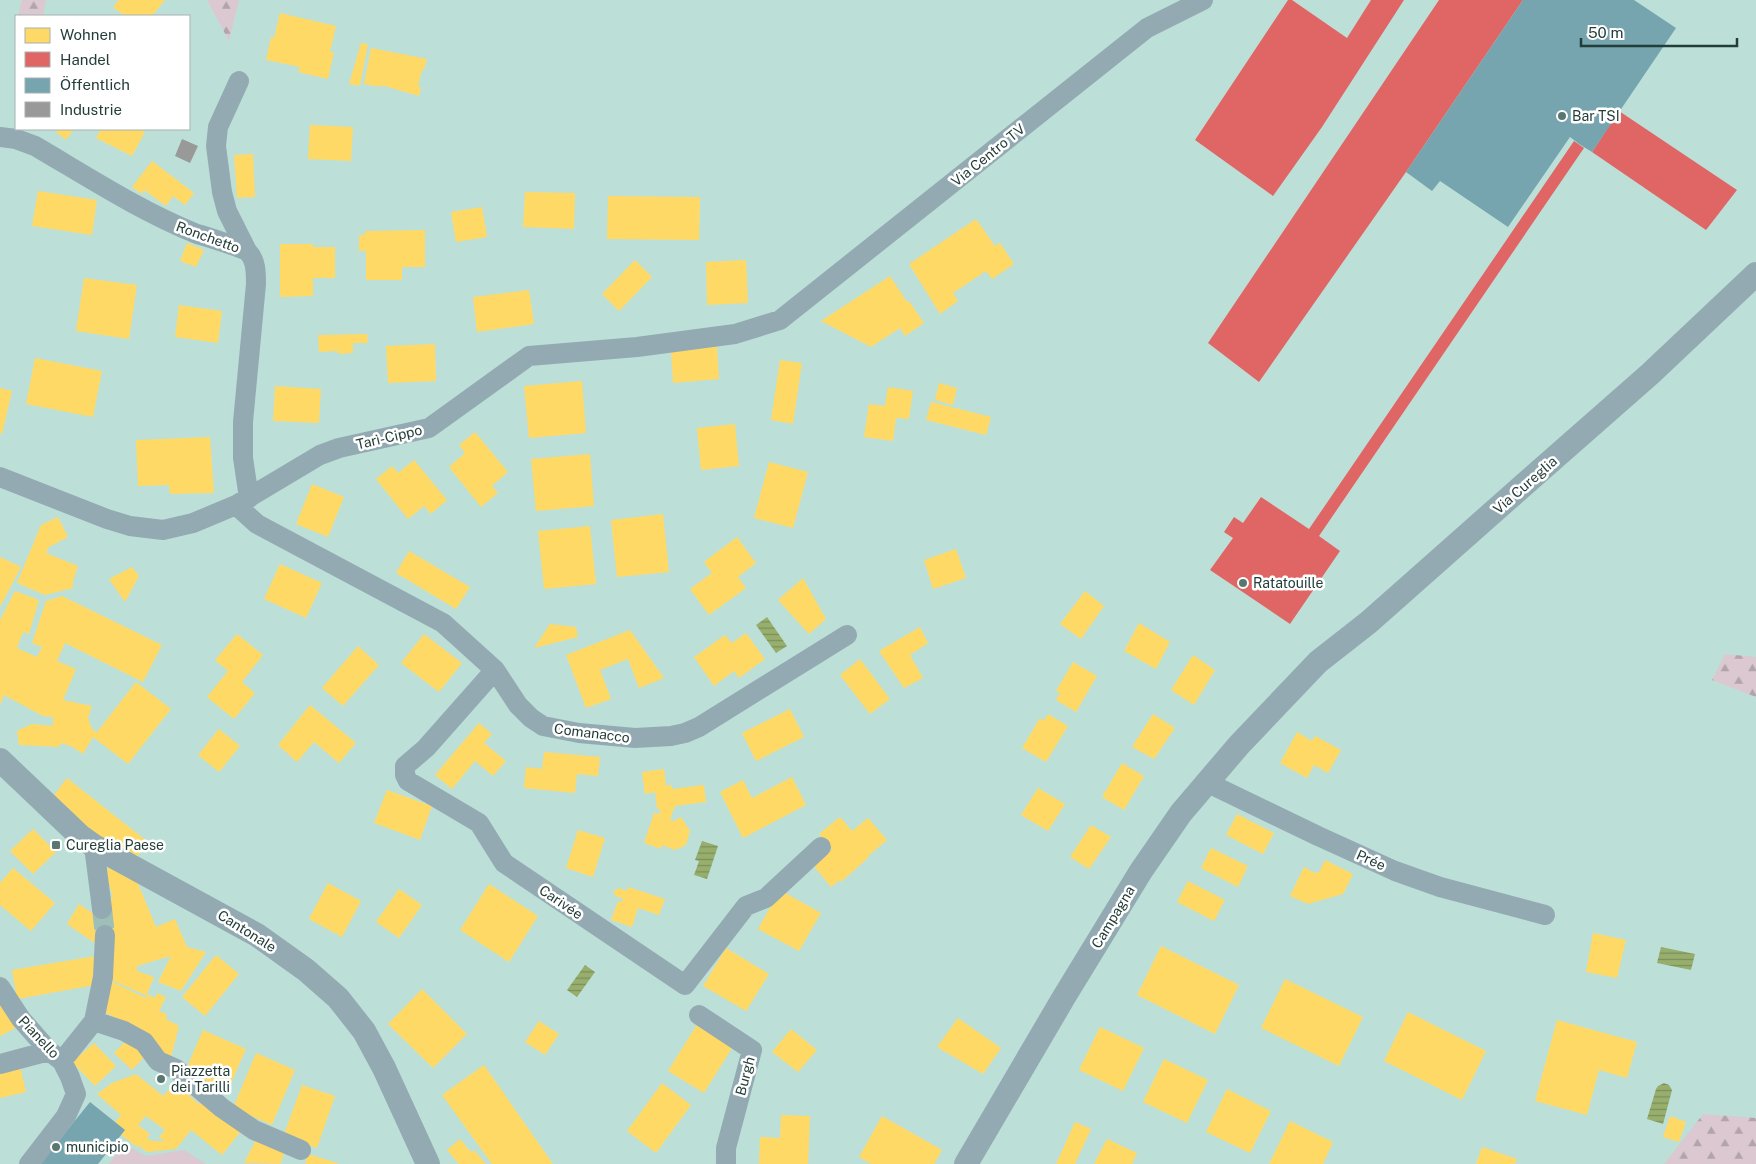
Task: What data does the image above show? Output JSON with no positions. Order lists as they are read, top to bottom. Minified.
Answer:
{"streets":{"street":["Via Centro TV","Ronchetto","Tarì-Cippo","Via Cureglia","Comanacco","Prée","Carivée","Campagna","Cantonale","Pianello","Burgh"]},"crossings":[["Via Centro TV","Tarì-Cippo"],["Ronchetto","Tarì-Cippo"],["Ronchetto","Comanacco"],["Tarì-Cippo","Comanacco"],["Via Cureglia","Campagna"],["Comanacco","Carivée"],["Prée","Campagna"]],"places":{"other":["Bar TSI","Ratatouille","Piazzetta dei Tarilli","municipio"],"transit":["Cureglia Paese"]},"legend":["Wohnen","Handel","Öffentlich","Industrie"],"scale_bar":"50 m"}
